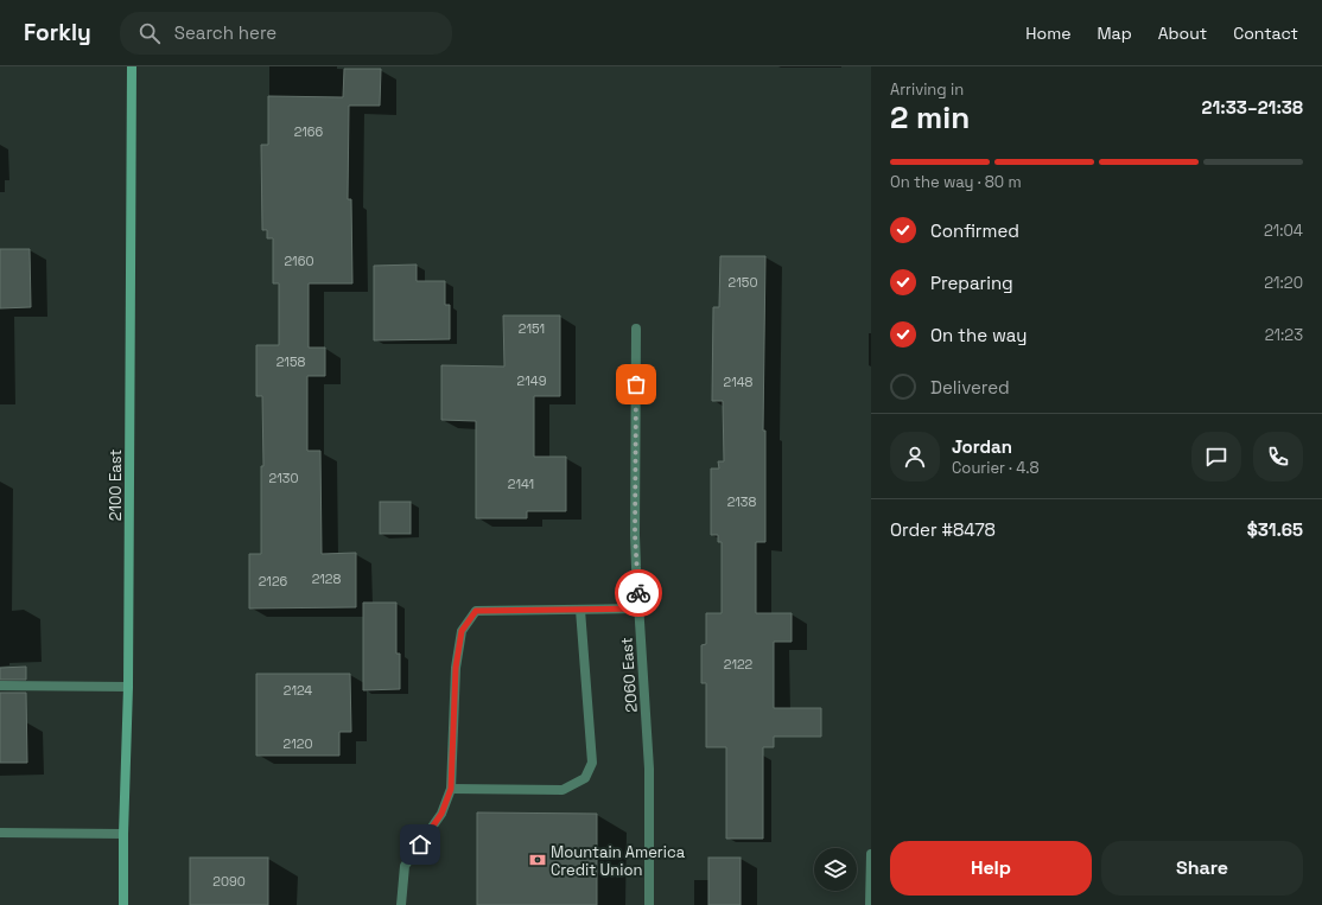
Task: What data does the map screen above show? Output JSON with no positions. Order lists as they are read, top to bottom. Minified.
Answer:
{"streets":{"street":["2100 East","2060 East"]},"places":{"bank":["Mountain America Credit Union"]},"house_numbers":["2166","2160","2150","2151","2158","2149","2148","2130","2141","2138","2128","2126","2122","2124","2120","2090"],"page":{"header":"Forkly","search":"Search here","nav":["Home","Map","About","Contact"],"heading":["2 min","Arriving in","21:33–21:38"],"panel":["Jordan","Courier · 4.8","Order #8478","$31.65"],"bar":"On the way · 80 m","list":[["Confirmed","21:04"],["Preparing","21:20"],["On the way","21:23"],"Delivered"],"buttons":["Help","Share"]}}
